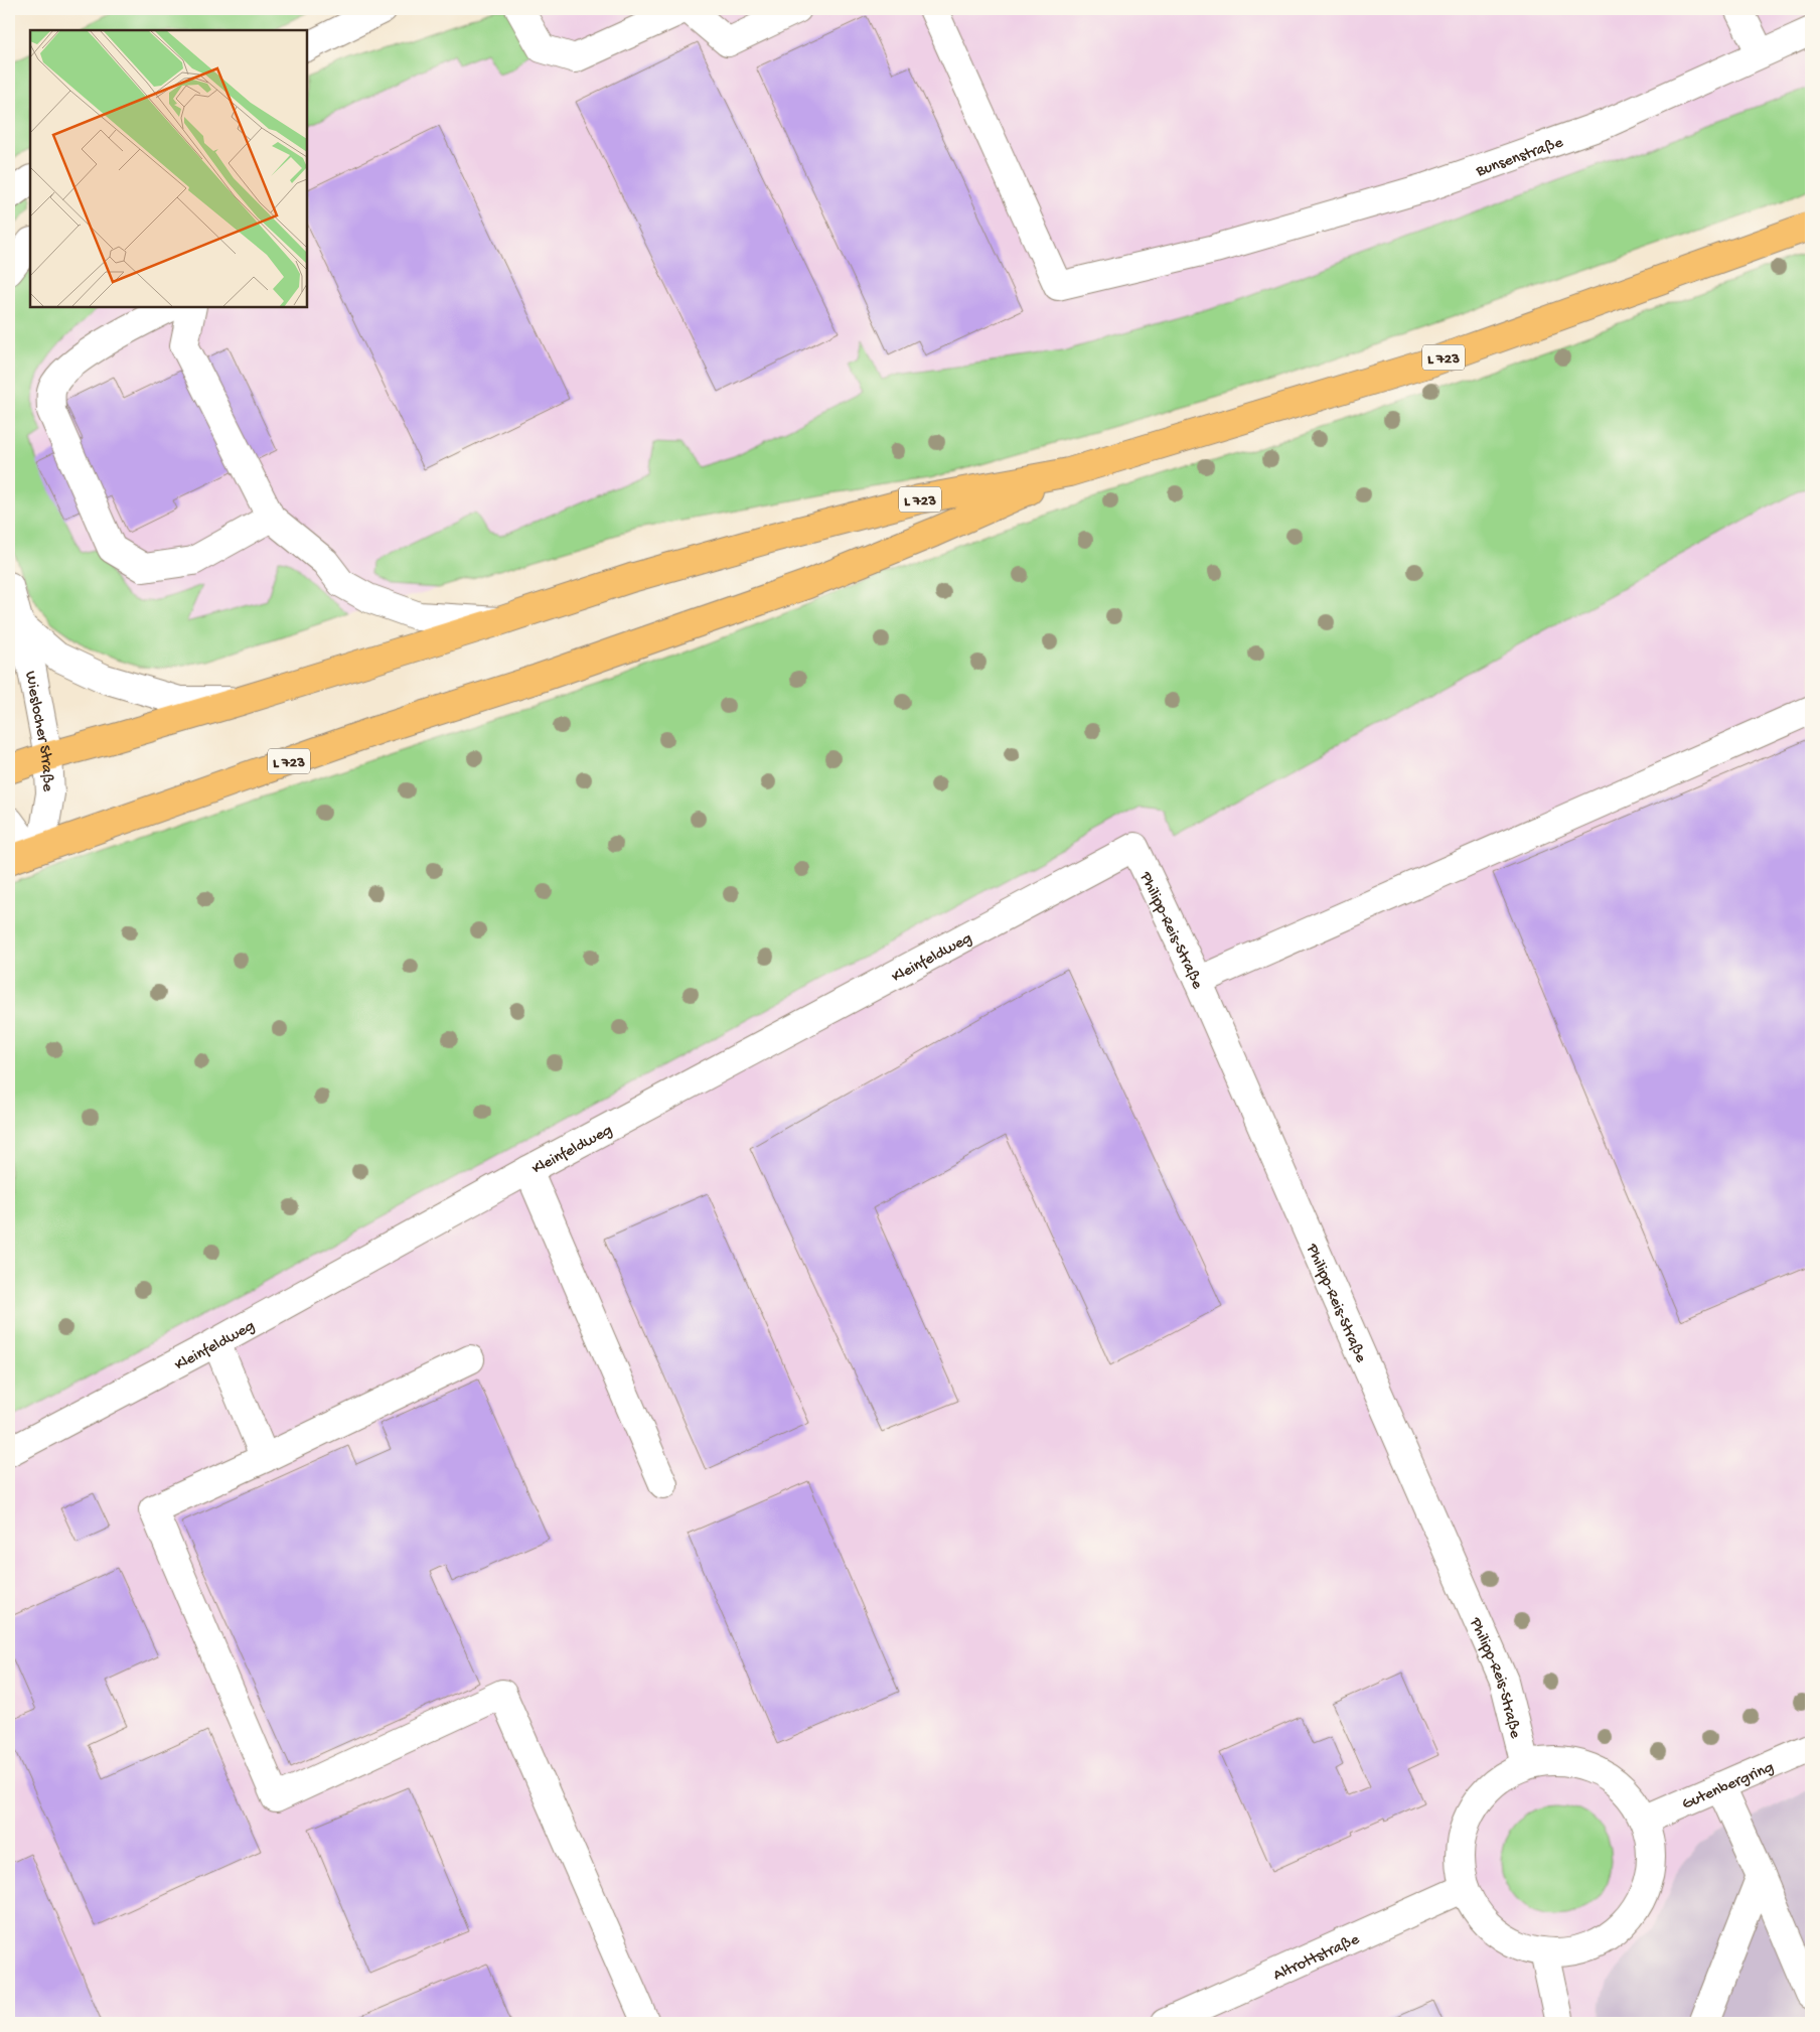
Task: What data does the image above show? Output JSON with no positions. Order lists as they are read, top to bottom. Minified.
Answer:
{"streets":{"main road":["L 723"],"street":["Bunsenstraße","Wieslocher Straße","Philipp-Reis-Straße","Kleinfeldweg","Gutenbergring","Altrottstraße"]},"crossings":[["L 723","Wieslocher Straße"],["Philipp-Reis-Straße","Kleinfeldweg"]]}
